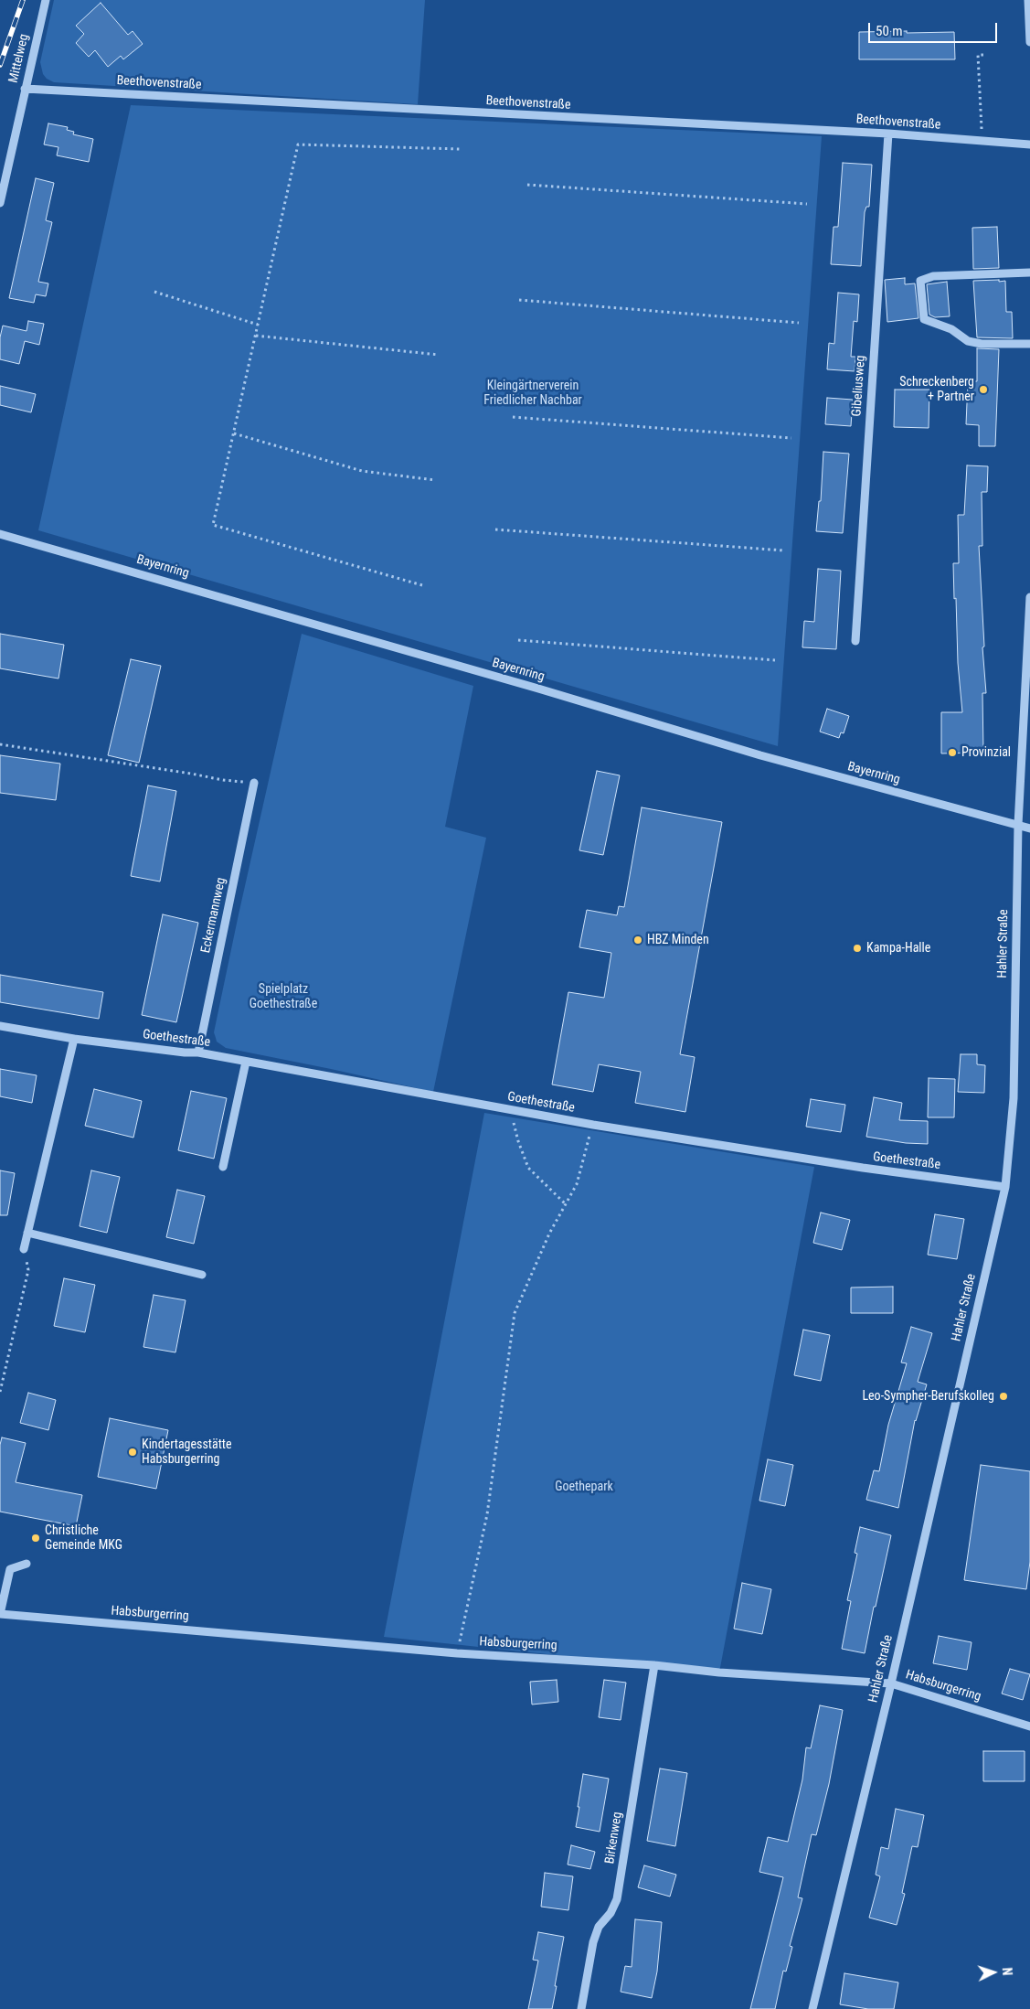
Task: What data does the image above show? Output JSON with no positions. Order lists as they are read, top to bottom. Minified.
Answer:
{"streets":{"street":["Mittelweg","Beethovenstraße","Gibeliusweg","Bayernring","Eckermannweg","Hahler Straße","Goethestraße","Habsburgerring","Birkenweg"]},"crossings":[["Mittelweg","Beethovenstraße"],["Beethovenstraße","Gibeliusweg"],["Bayernring","Hahler Straße"],["Eckermannweg","Goethestraße"],["Hahler Straße","Goethestraße"],["Hahler Straße","Habsburgerring"],["Habsburgerring","Birkenweg"]],"parks":["Kleingärtnerverein Friedlicher Nachbar","Spielplatz Goethestraße","Goethepark"],"places":["Schreckenberg + Partner","Provinzial","HBZ Minden","Kampa-Halle","Leo-Sympher-Berufskolleg","Kindertagesstätte Habsburgerring","Christliche Gemeinde MKG"],"scale_bar":"50 m","north":"right"}
